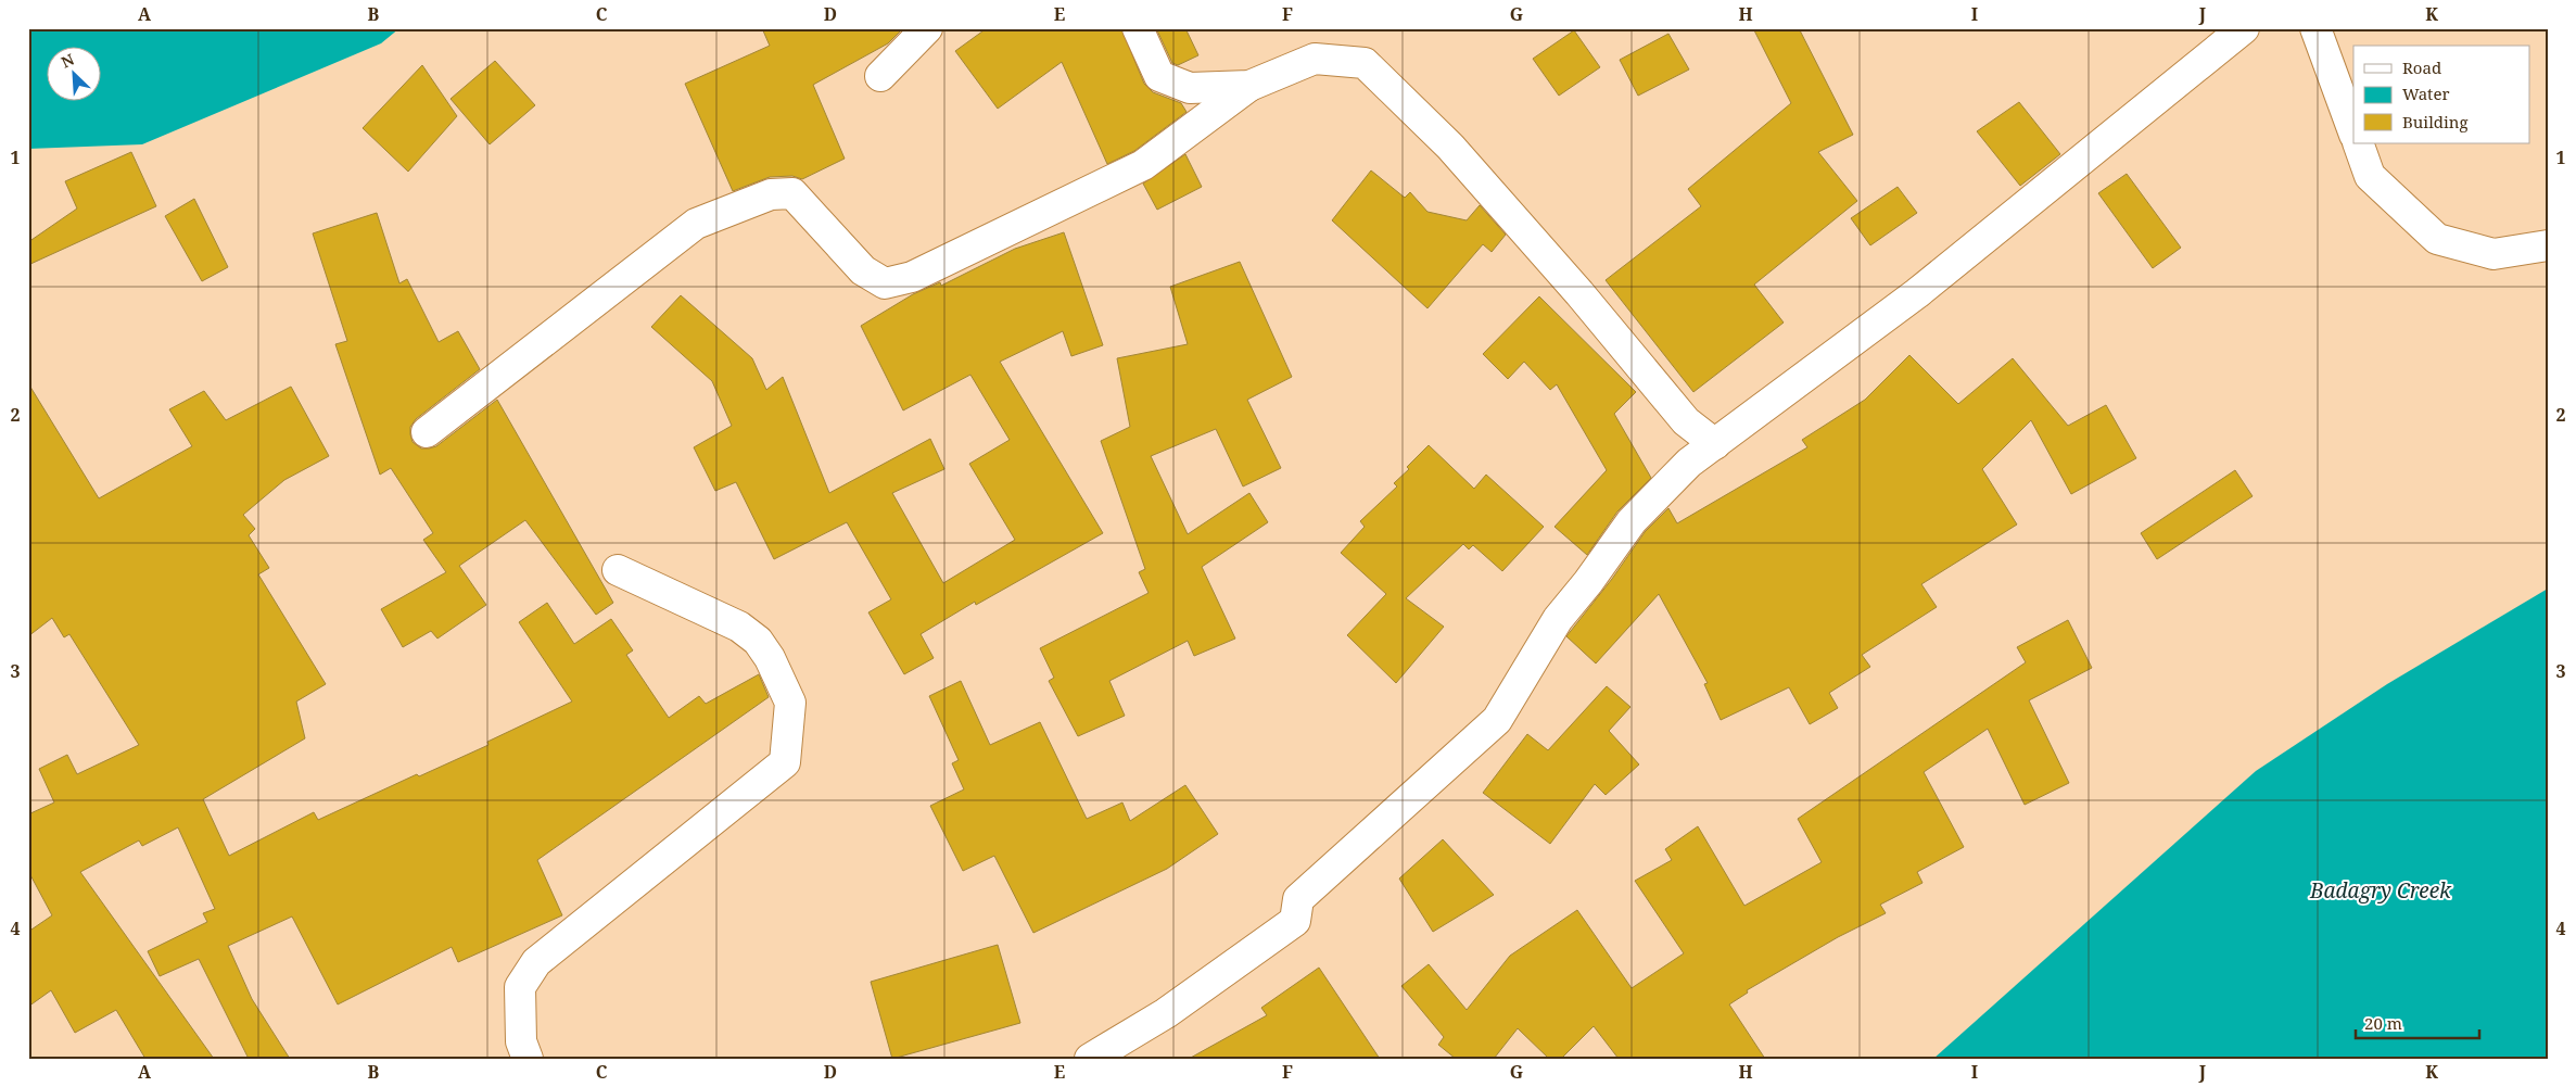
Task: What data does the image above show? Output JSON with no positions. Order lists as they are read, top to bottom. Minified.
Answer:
{"water":["Badagry Creek"],"legend":["Road","Water","Building"],"scale_bar":"20 m","north":"top left","grid":{"columns":["A","B","C","D","E","F","G","H","I","J","K"],"rows":["1","2","3","4"]}}
